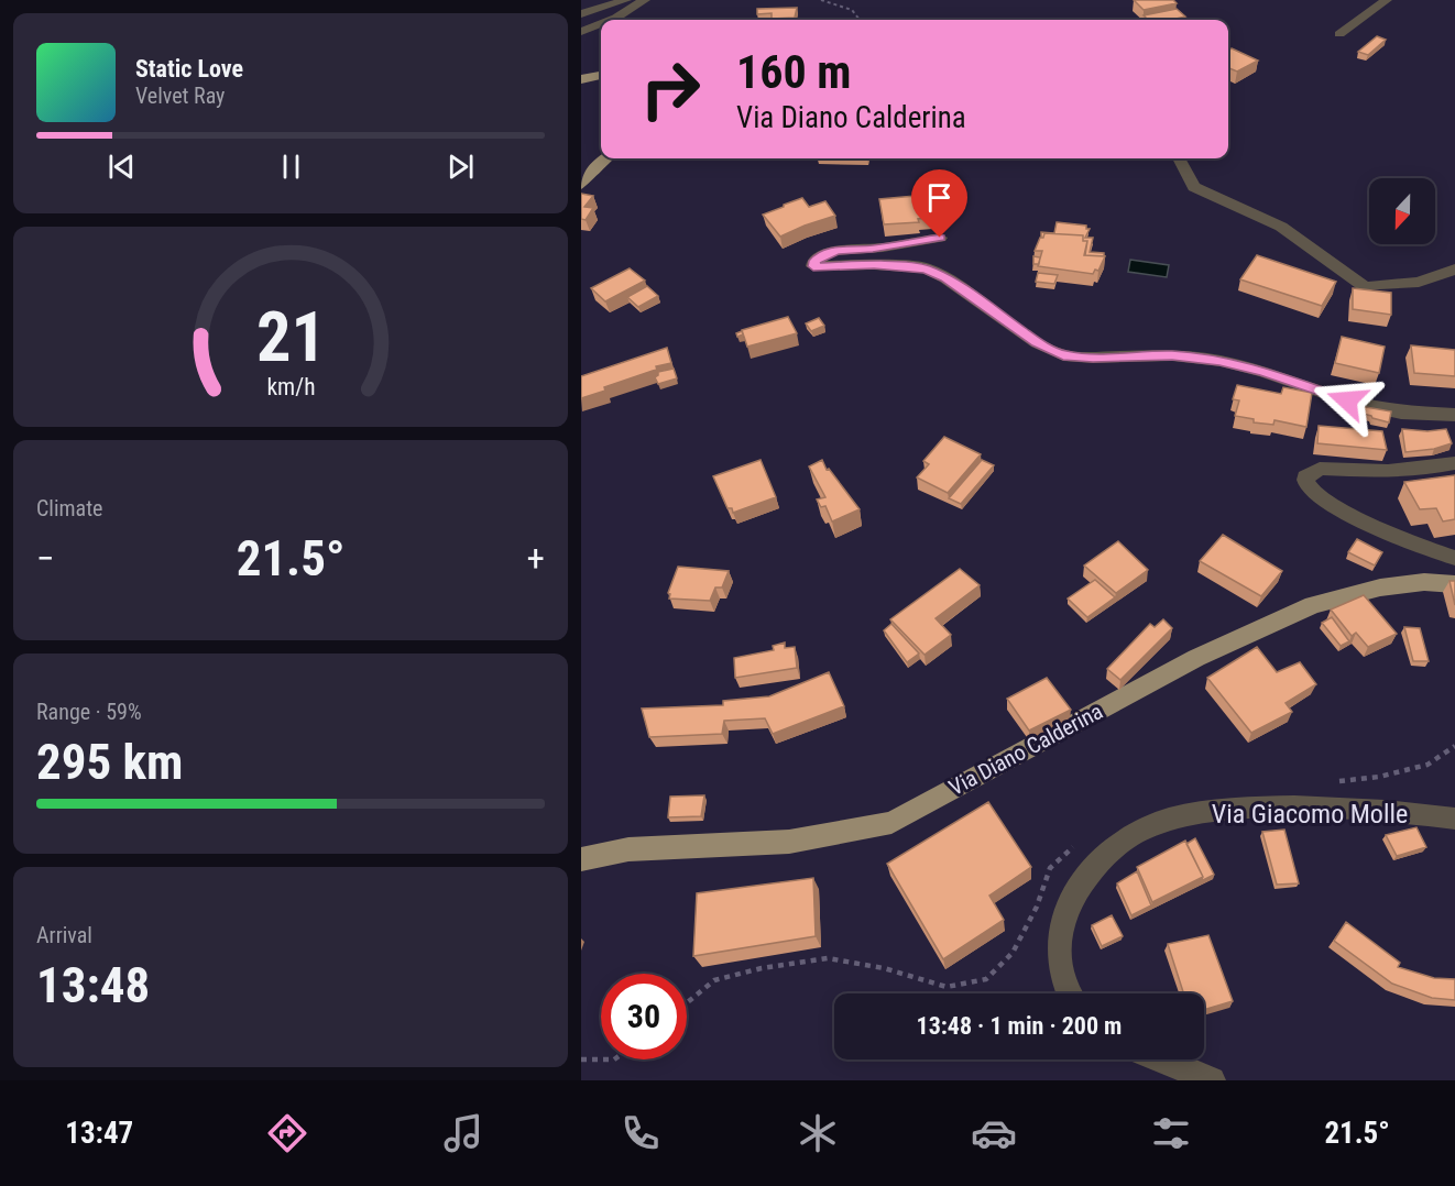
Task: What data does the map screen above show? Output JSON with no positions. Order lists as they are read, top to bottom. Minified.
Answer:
{"streets":{"main road":["Via Diano Calderina"],"street":["Via Giacomo Molle"]},"north":"bottom","page":{"turn":["160 m","Via Diano Calderina"],"song":["Static Love","Velvet Ray"],"tile":["Climate",["Range · 59%","295 km"],["Arrival","13:48"]],"heat":["−","21.5°","+"],"limit":"30","trip":"13:48 · 1 min · 200 m","tabs":["13:47","21.5°"],"gauge":["21","km/h"]}}
